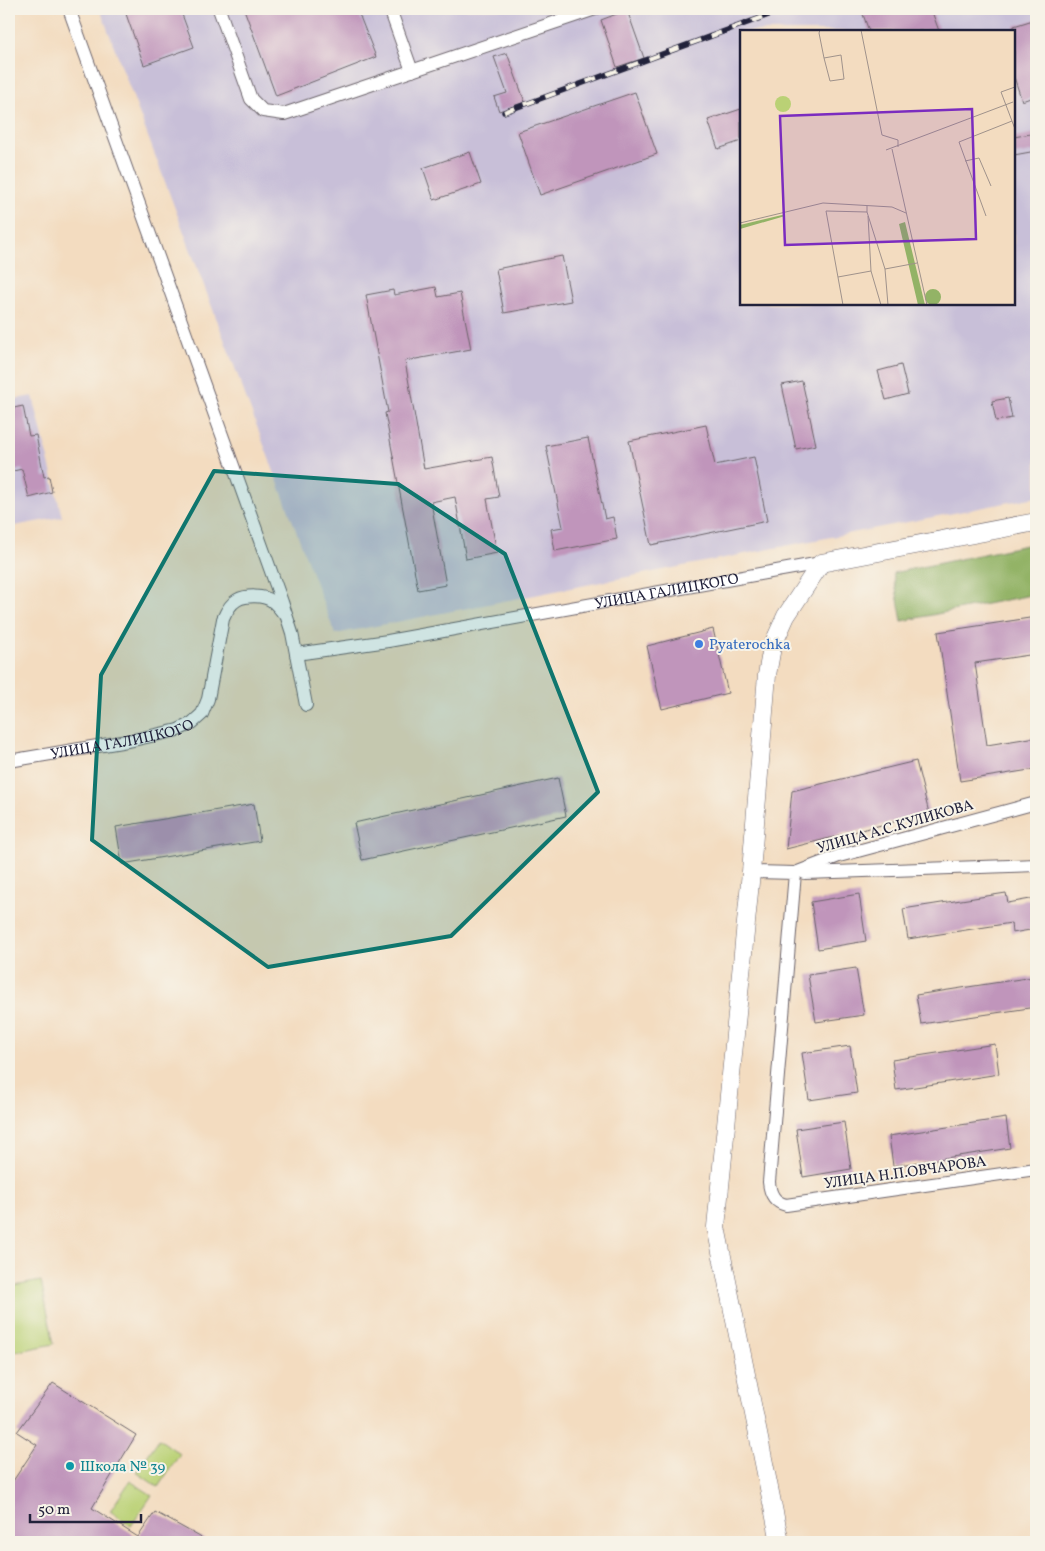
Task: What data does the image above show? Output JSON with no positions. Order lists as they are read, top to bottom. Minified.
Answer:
{"streets":{"street":["УЛИЦА ГАЛИЦКОГО","УЛИЦА А.С.КУЛИКОВА","УЛИЦА Н.П.ОВЧАРОВА"]},"crossings":[["УЛИЦА А.С.КУЛИКОВА","УЛИЦА Н.П.ОВЧАРОВА"]],"places":["Pyaterochka","Школа № 39"],"scale_bar":"50 m"}
